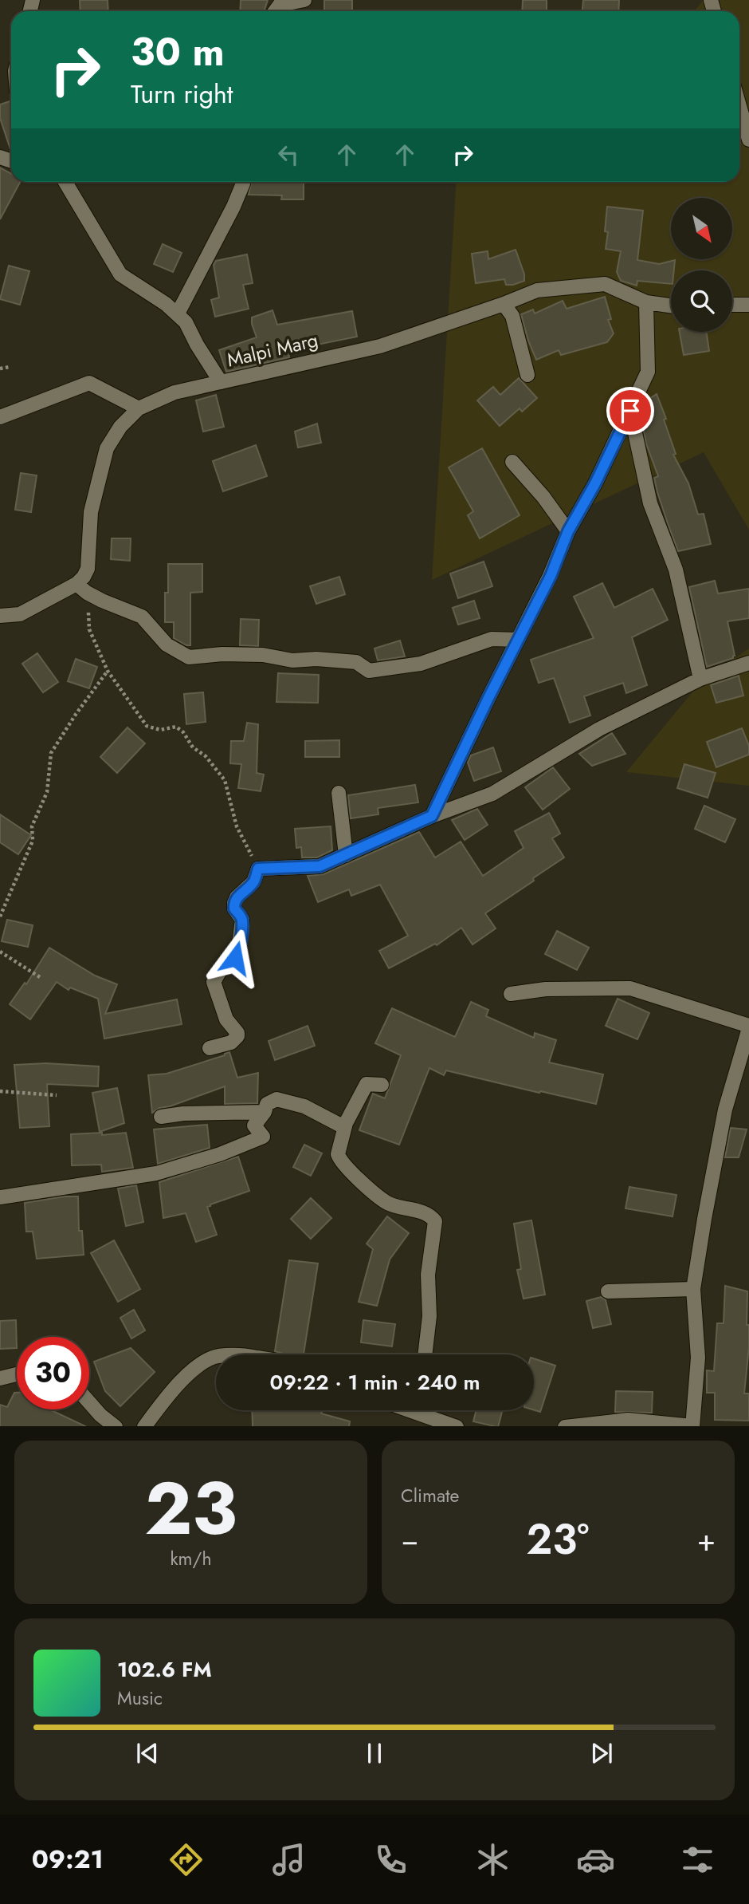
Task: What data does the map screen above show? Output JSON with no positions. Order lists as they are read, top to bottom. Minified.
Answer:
{"streets":{"street":["Malpi Marg"]},"north":"bottom right","page":{"turn":["30 m","Turn right"],"limit":"30","trip":"09:22 · 1 min · 240 m","tile":[["23","km/h"],"Climate"],"heat":["−","23°","+"],"song":["102.6 FM","Music"],"tabs":"09:21"}}
